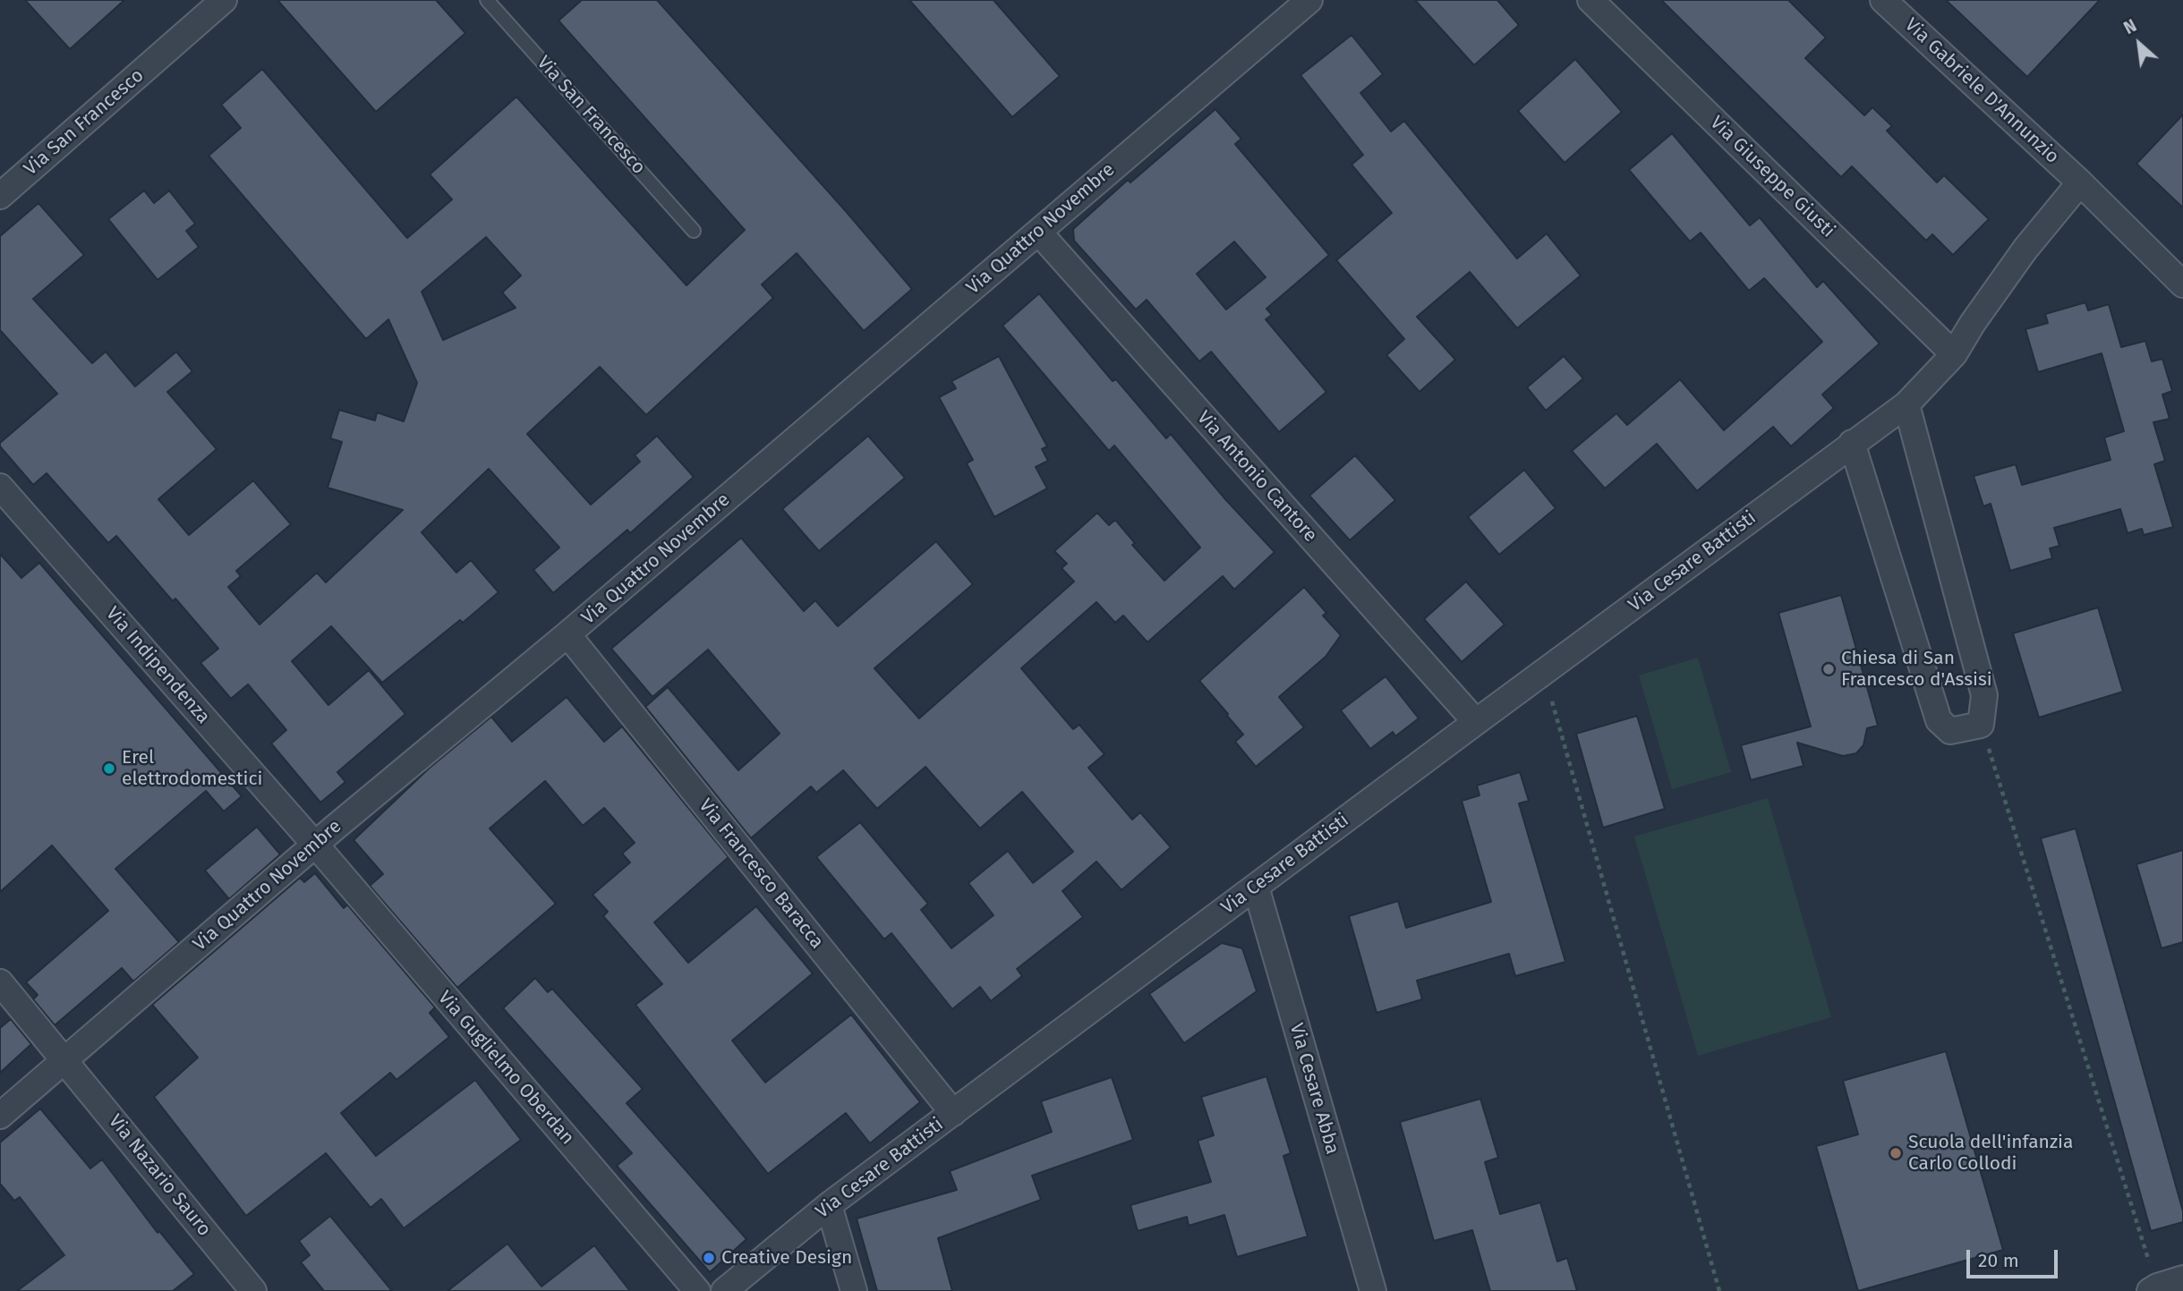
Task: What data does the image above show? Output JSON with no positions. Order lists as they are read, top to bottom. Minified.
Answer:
{"streets":{"street":["Via Gabriele D'Annunzio","Via San Francesco","Via Giuseppe Giusti","Via Quattro Novembre","Via Antonio Cantore","Via Cesare Battisti","Via Indipendenza","Via Francesco Baracca","Via Guglielmo Oberdan","Via Cesare Abba","Via Nazario Sauro"]},"crossings":[["Via Gabriele D'Annunzio","Via Cesare Battisti"],["Via Giuseppe Giusti","Via Cesare Battisti"],["Via Quattro Novembre","Via Antonio Cantore"],["Via Quattro Novembre","Via Indipendenza"],["Via Quattro Novembre","Via Francesco Baracca"],["Via Quattro Novembre","Via Guglielmo Oberdan"],["Via Quattro Novembre","Via Nazario Sauro"],["Via Antonio Cantore","Via Cesare Battisti"],["Via Cesare Battisti","Via Francesco Baracca"],["Via Cesare Battisti","Via Cesare Abba"],["Via Indipendenza","Via Guglielmo Oberdan"]],"places":["Chiesa di San Francesco d'Assisi","Erel elettrodomestici","Scuola dell'infanzia Carlo Collodi","Creative Design"],"scale_bar":"20 m","north":"top left"}
